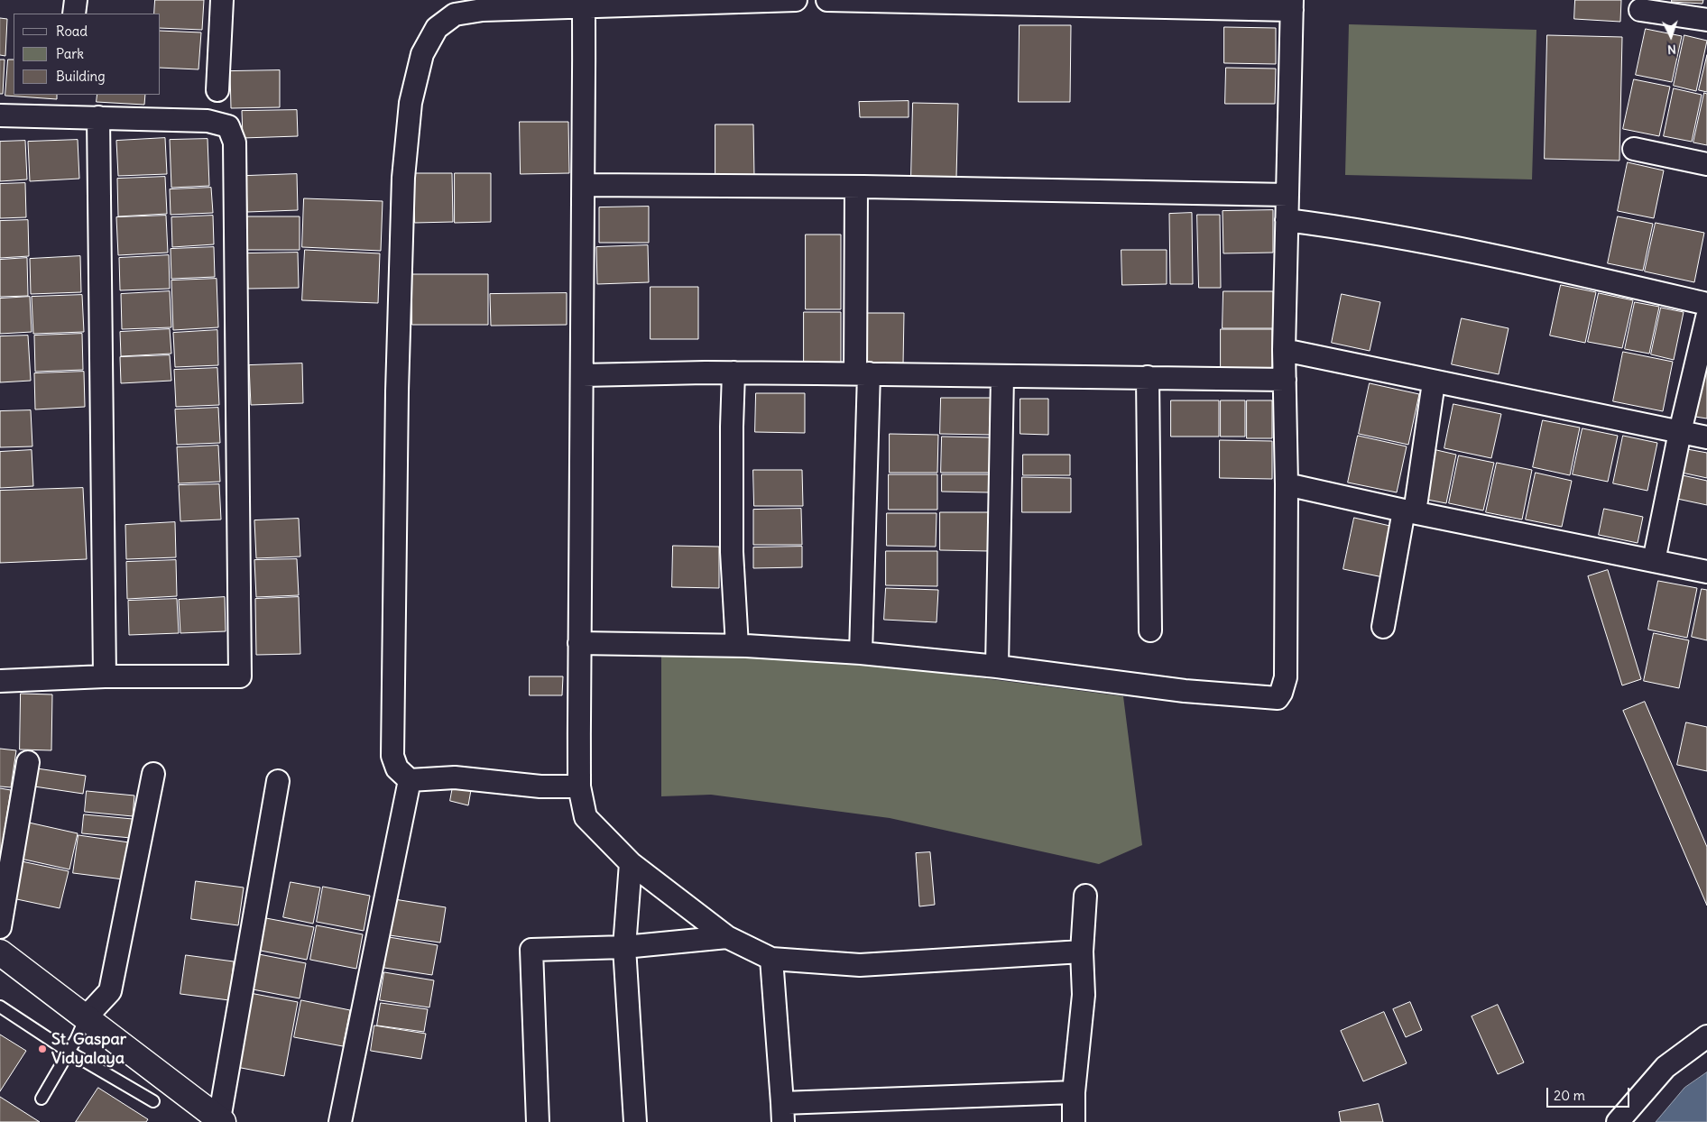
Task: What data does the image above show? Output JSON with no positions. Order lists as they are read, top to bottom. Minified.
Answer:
{"places":["St. Gaspar Vidyalaya"],"legend":["Road","Park","Building"],"scale_bar":"20 m","north":"bottom"}
